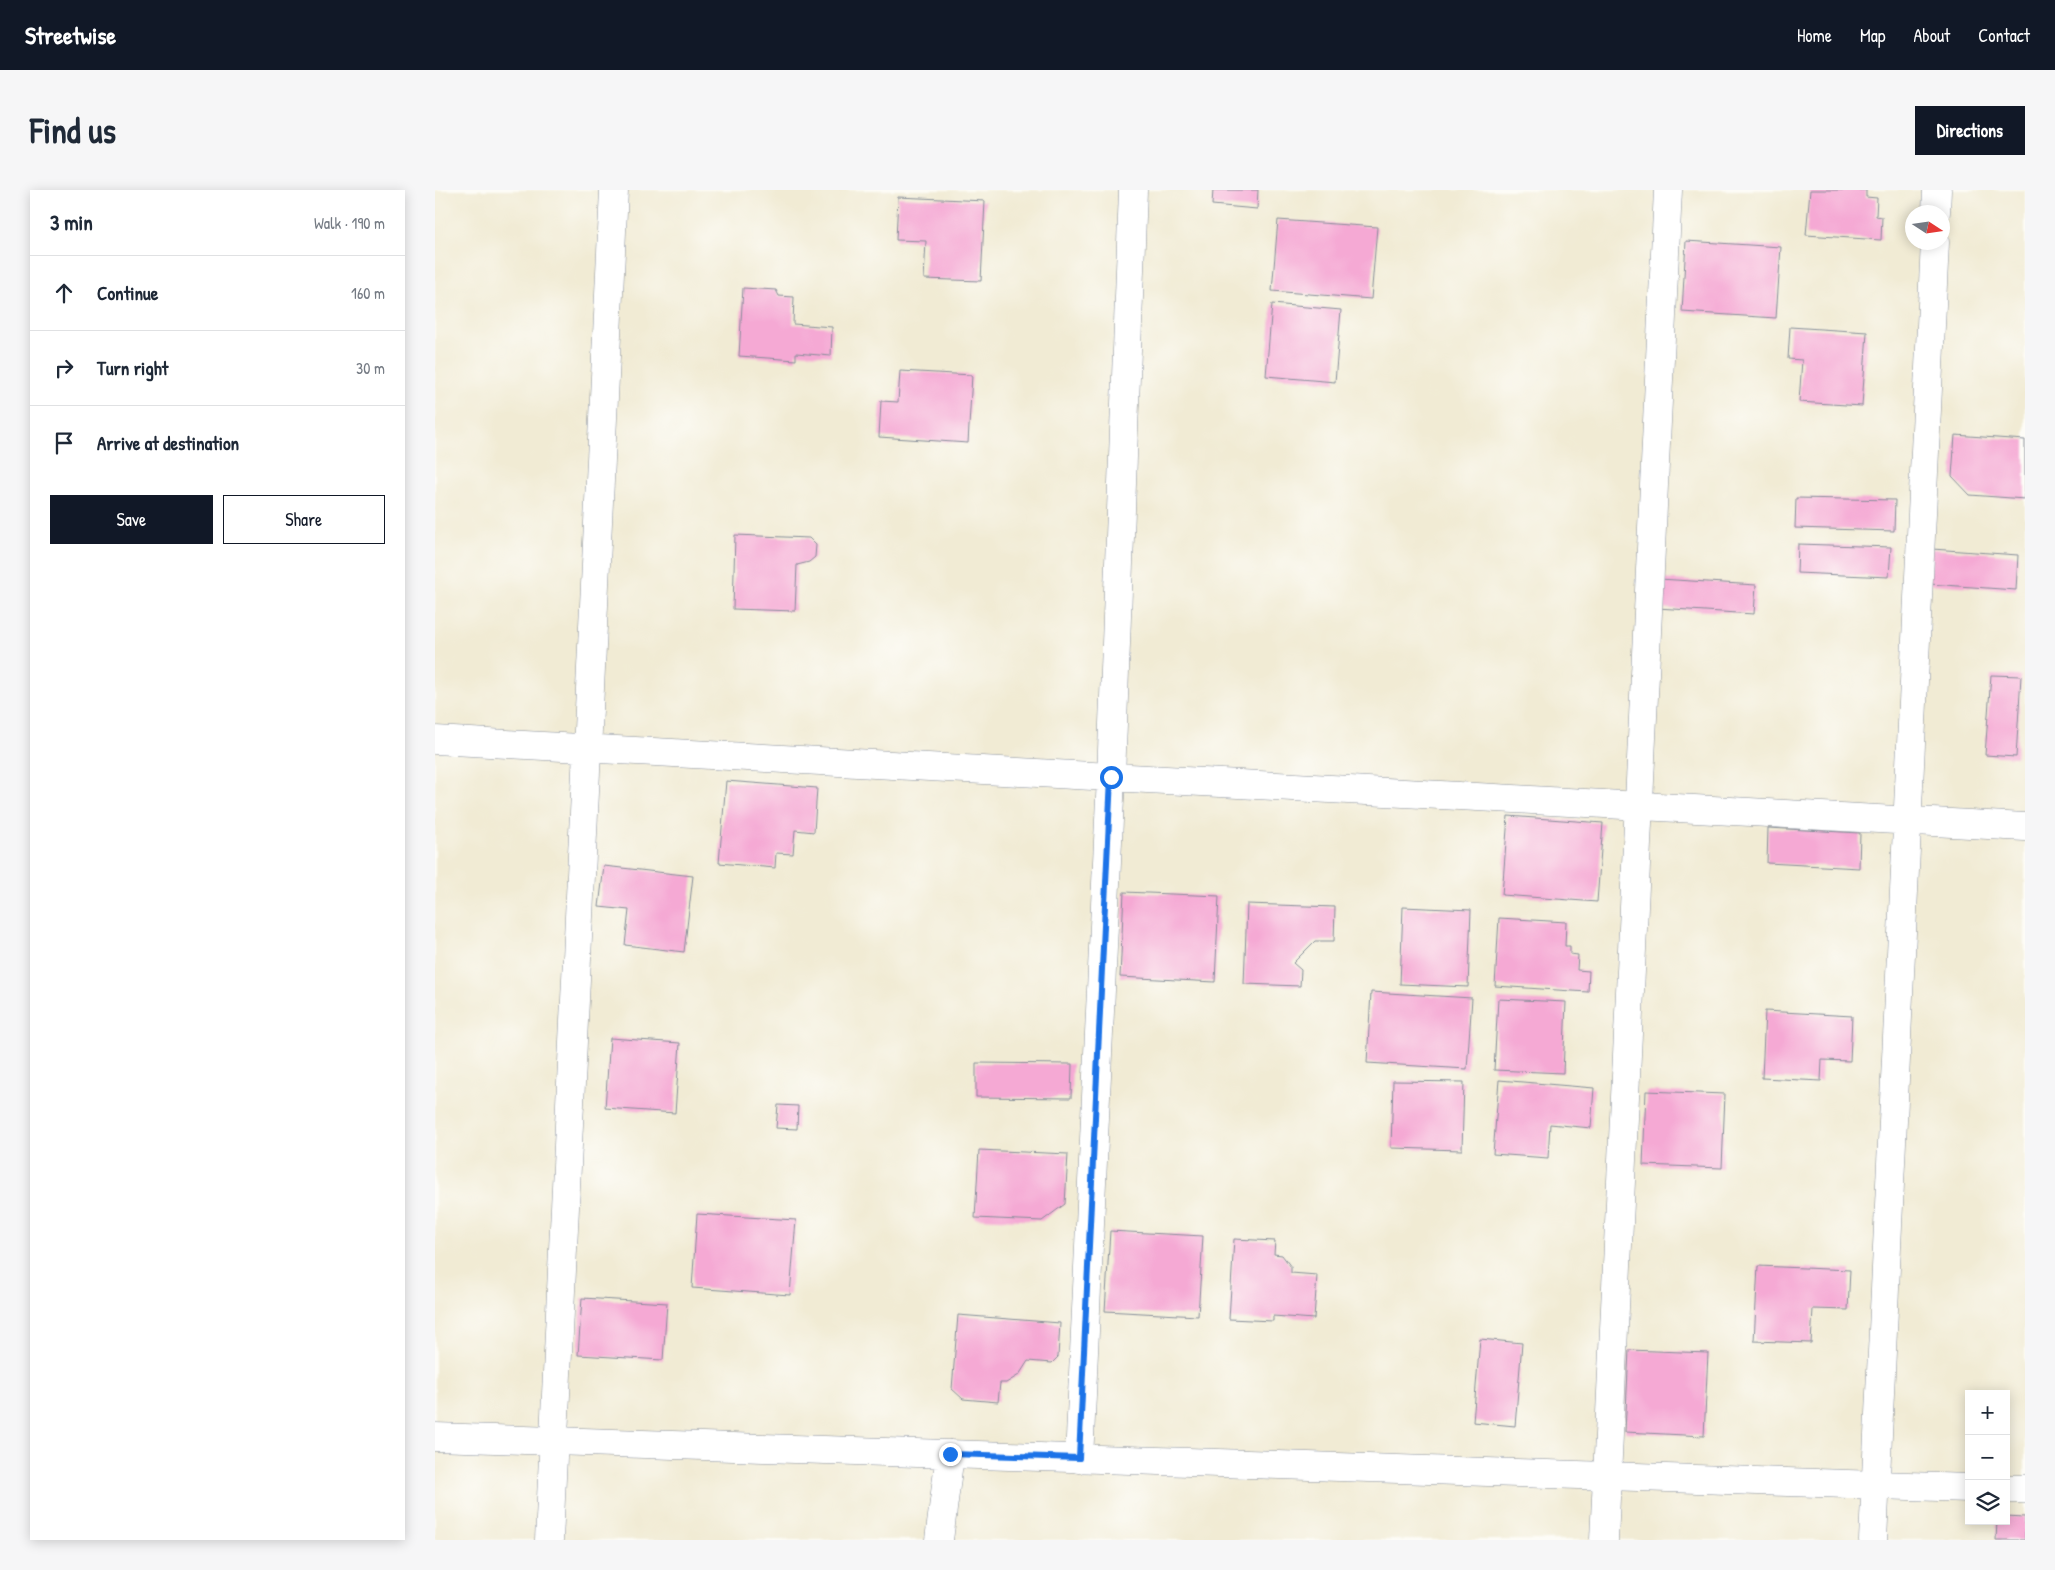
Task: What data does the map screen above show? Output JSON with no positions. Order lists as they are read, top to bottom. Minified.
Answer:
{"north":"right","page":{"header":"Streetwise","nav":["Home","Map","About","Contact"],"buttons":["Directions",["Save","Share"]],"title":"Find us","heading":["3 min","Walk · 190 m"],"list":[["Continue","160 m"],["Turn right","30 m"],"Arrive at destination"],"map_buttons":["+","−"]}}
